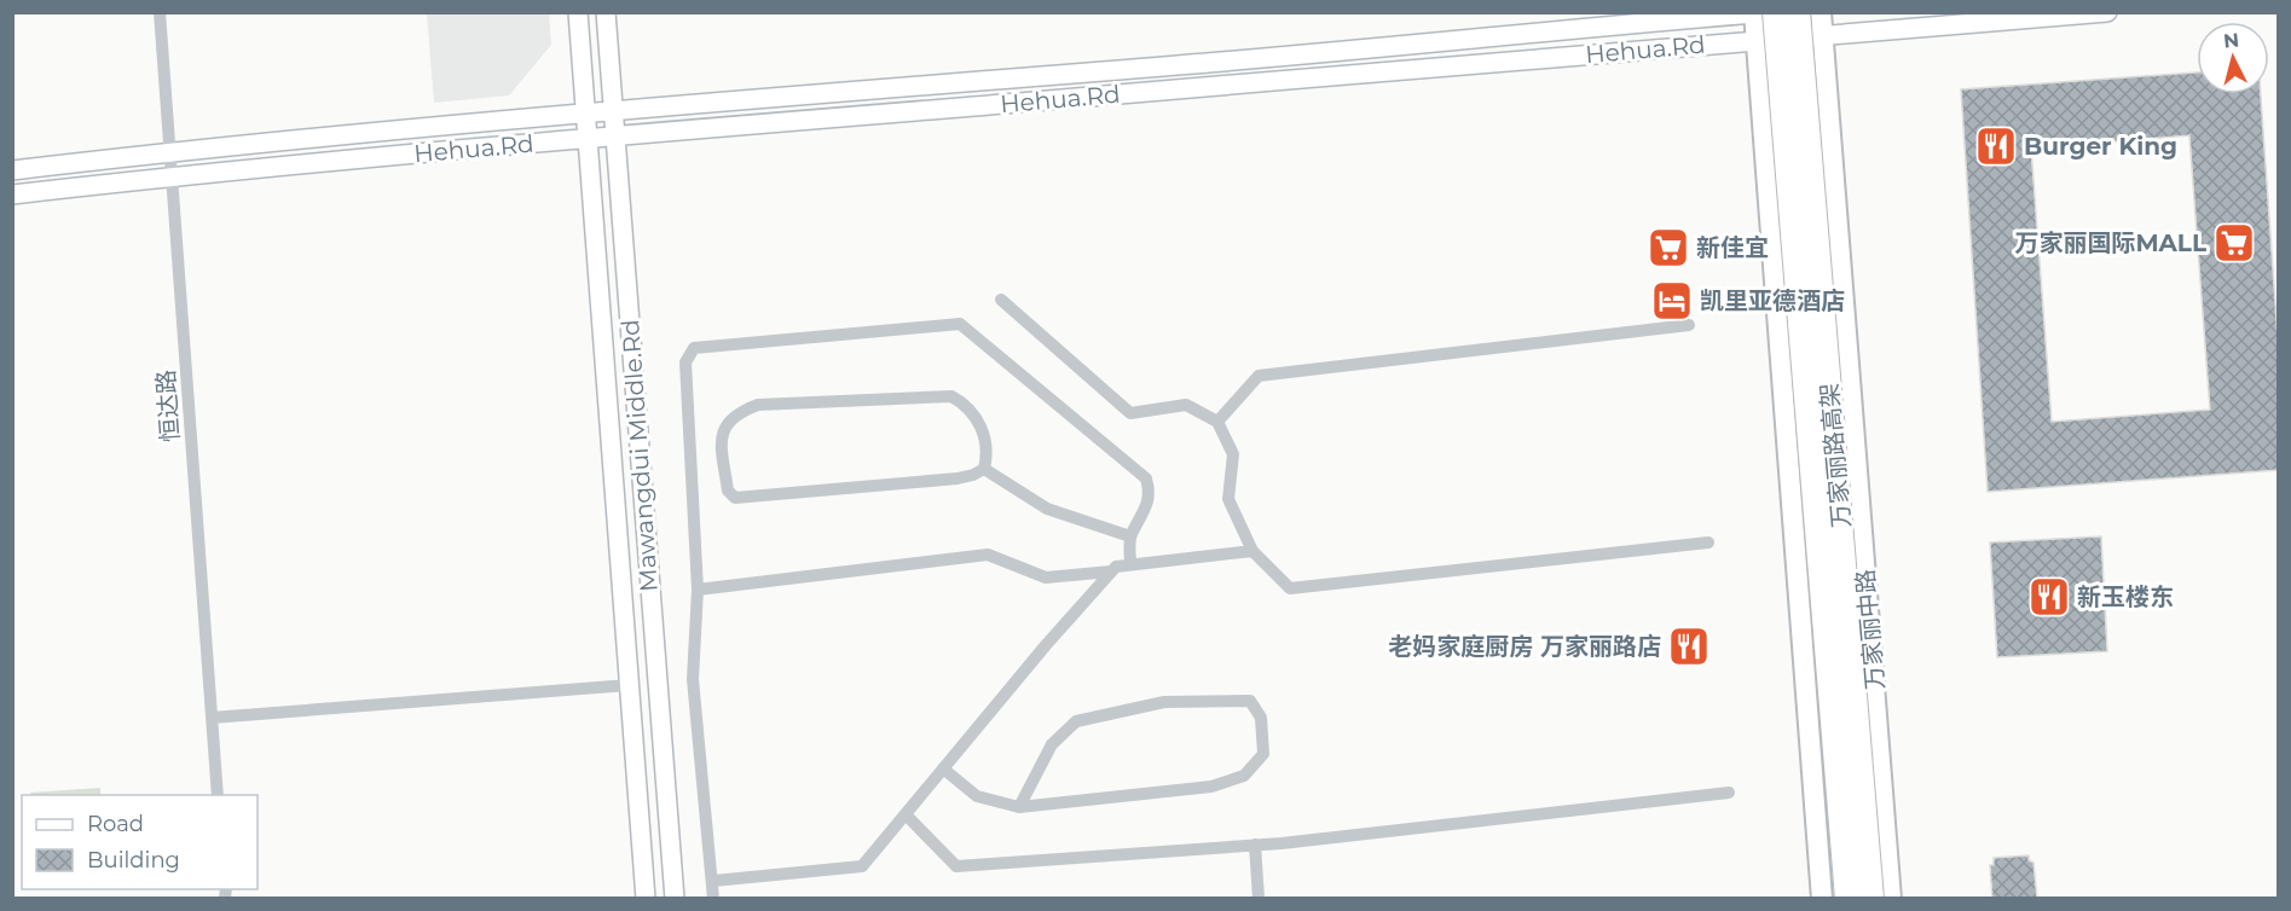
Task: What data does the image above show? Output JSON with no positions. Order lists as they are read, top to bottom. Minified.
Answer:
{"streets":{"highway":["万家丽路高架"],"main road":["Hehua.Rd","Mawangdui Middle.Rd","万家丽中路"],"street":["恒达路"]},"crossings":[["Hehua.Rd","恒达路"],["Hehua.Rd","Mawangdui Middle.Rd"],["Hehua.Rd","万家丽路高架"],["Hehua.Rd","万家丽中路"]],"places":{"restaurant":["Burger King","新玉楼东","老妈家庭厨房 万家丽路店"],"supermarket":["万家丽国际MALL","新佳宜"],"hotel":["凯里亚德酒店"]},"legend":["Road","Building"],"north":"top"}
